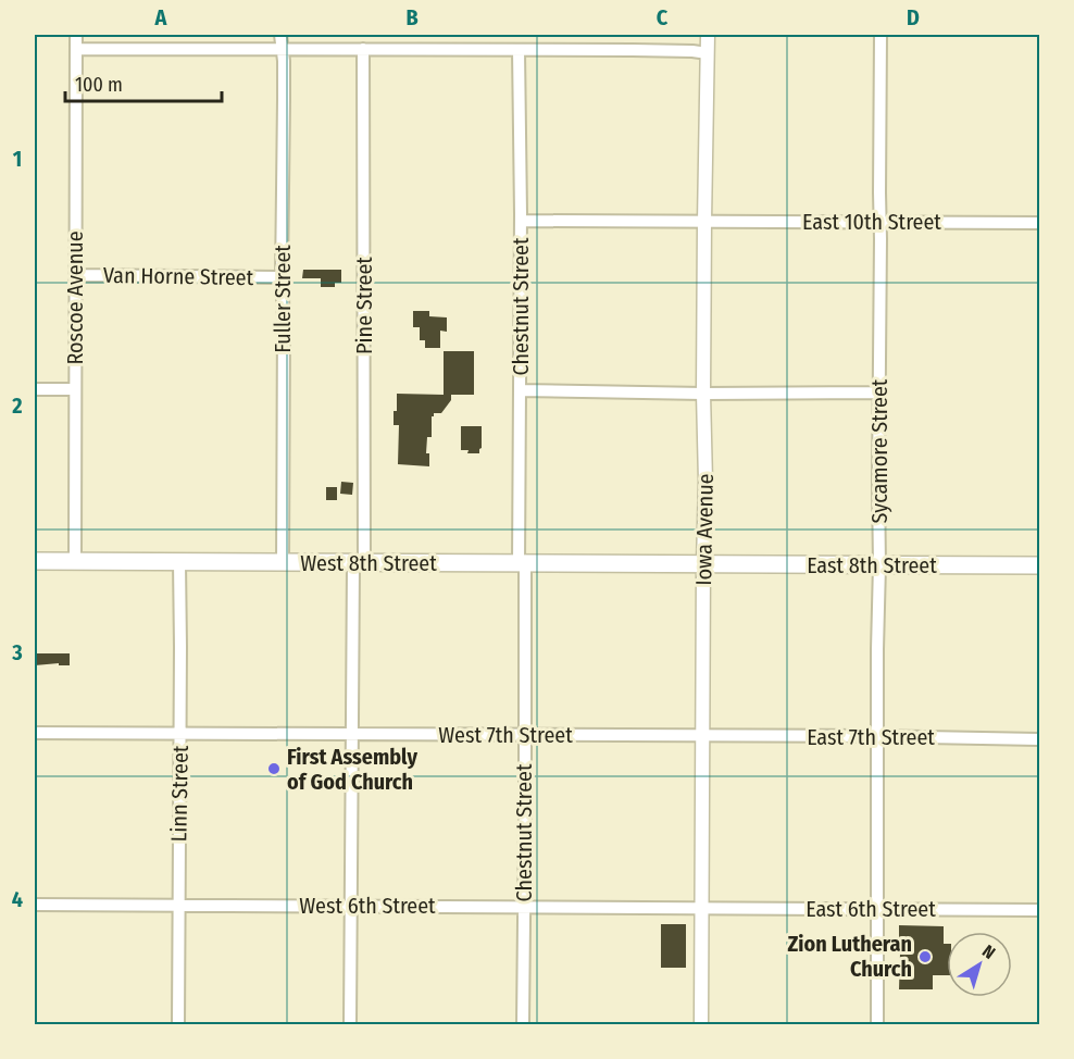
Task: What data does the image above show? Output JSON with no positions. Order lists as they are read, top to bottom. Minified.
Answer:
{"streets":{"main road":["West 8th Street","East 8th Street"],"street":["East 10th Street","Van Horne Street","Roscoe Avenue","Fuller Street","Pine Street","Chestnut Street","Sycamore Street","Iowa Avenue","West 7th Street","East 7th Street","Linn Street","West 6th Street","East 6th Street"]},"crossings":[["East 10th Street","Chestnut Street"],["East 10th Street","Sycamore Street"],["East 10th Street","Iowa Avenue"],["Van Horne Street","Roscoe Avenue"],["Van Horne Street","Fuller Street"],["Roscoe Avenue","West 8th Street"],["Fuller Street","West 8th Street"],["Pine Street","West 8th Street"],["Pine Street","West 7th Street"],["Pine Street","West 6th Street"],["Chestnut Street","West 8th Street"],["Chestnut Street","West 7th Street"],["Chestnut Street","West 6th Street"],["Sycamore Street","East 8th Street"],["Sycamore Street","East 7th Street"],["Sycamore Street","East 6th Street"],["Iowa Avenue","West 8th Street"],["Iowa Avenue","East 8th Street"],["Iowa Avenue","West 7th Street"],["Iowa Avenue","East 7th Street"],["Iowa Avenue","West 6th Street"],["Iowa Avenue","East 6th Street"],["West 8th Street","East 8th Street"],["West 8th Street","Linn Street"],["West 7th Street","East 7th Street"],["West 7th Street","Linn Street"],["Linn Street","West 6th Street"],["West 6th Street","East 6th Street"]],"places":["First Assembly of God Church","Zion Lutheran Church"],"scale_bar":"100 m","north":"top right","grid":{"columns":["A","B","C","D"],"rows":["1","2","3","4"]}}
